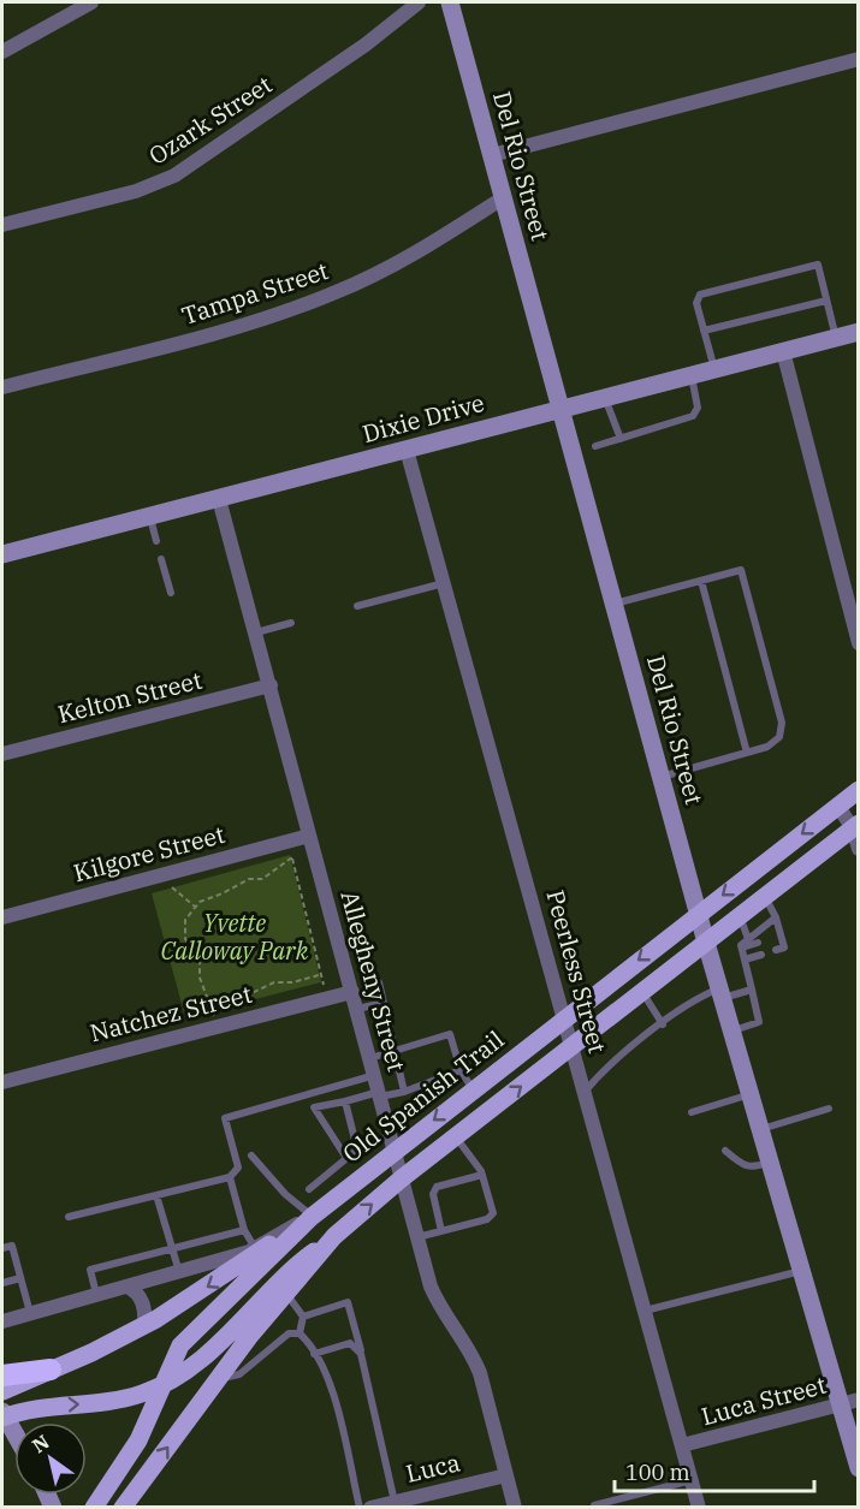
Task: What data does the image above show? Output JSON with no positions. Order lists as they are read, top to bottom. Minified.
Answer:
{"streets":{"main road":["Old Spanish Trail"],"street":["Ozark Street","Del Rio Street","Tampa Street","Dixie Drive","Kelton Street","Kilgore Street","Peerless Street","Allegheny Street","Natchez Street","Luca Street","Luca"]},"crossings":[["Del Rio Street","Tampa Street"],["Del Rio Street","Dixie Drive"],["Del Rio Street","Old Spanish Trail"],["Del Rio Street","Luca Street"],["Dixie Drive","Peerless Street"],["Dixie Drive","Allegheny Street"],["Kelton Street","Allegheny Street"],["Kilgore Street","Allegheny Street"],["Peerless Street","Old Spanish Trail"],["Peerless Street","Luca Street"],["Allegheny Street","Natchez Street"],["Allegheny Street","Old Spanish Trail"],["Allegheny Street","Luca"]],"parks":["Yvette Calloway Park"],"scale_bar":"100 m","north":"top left"}
